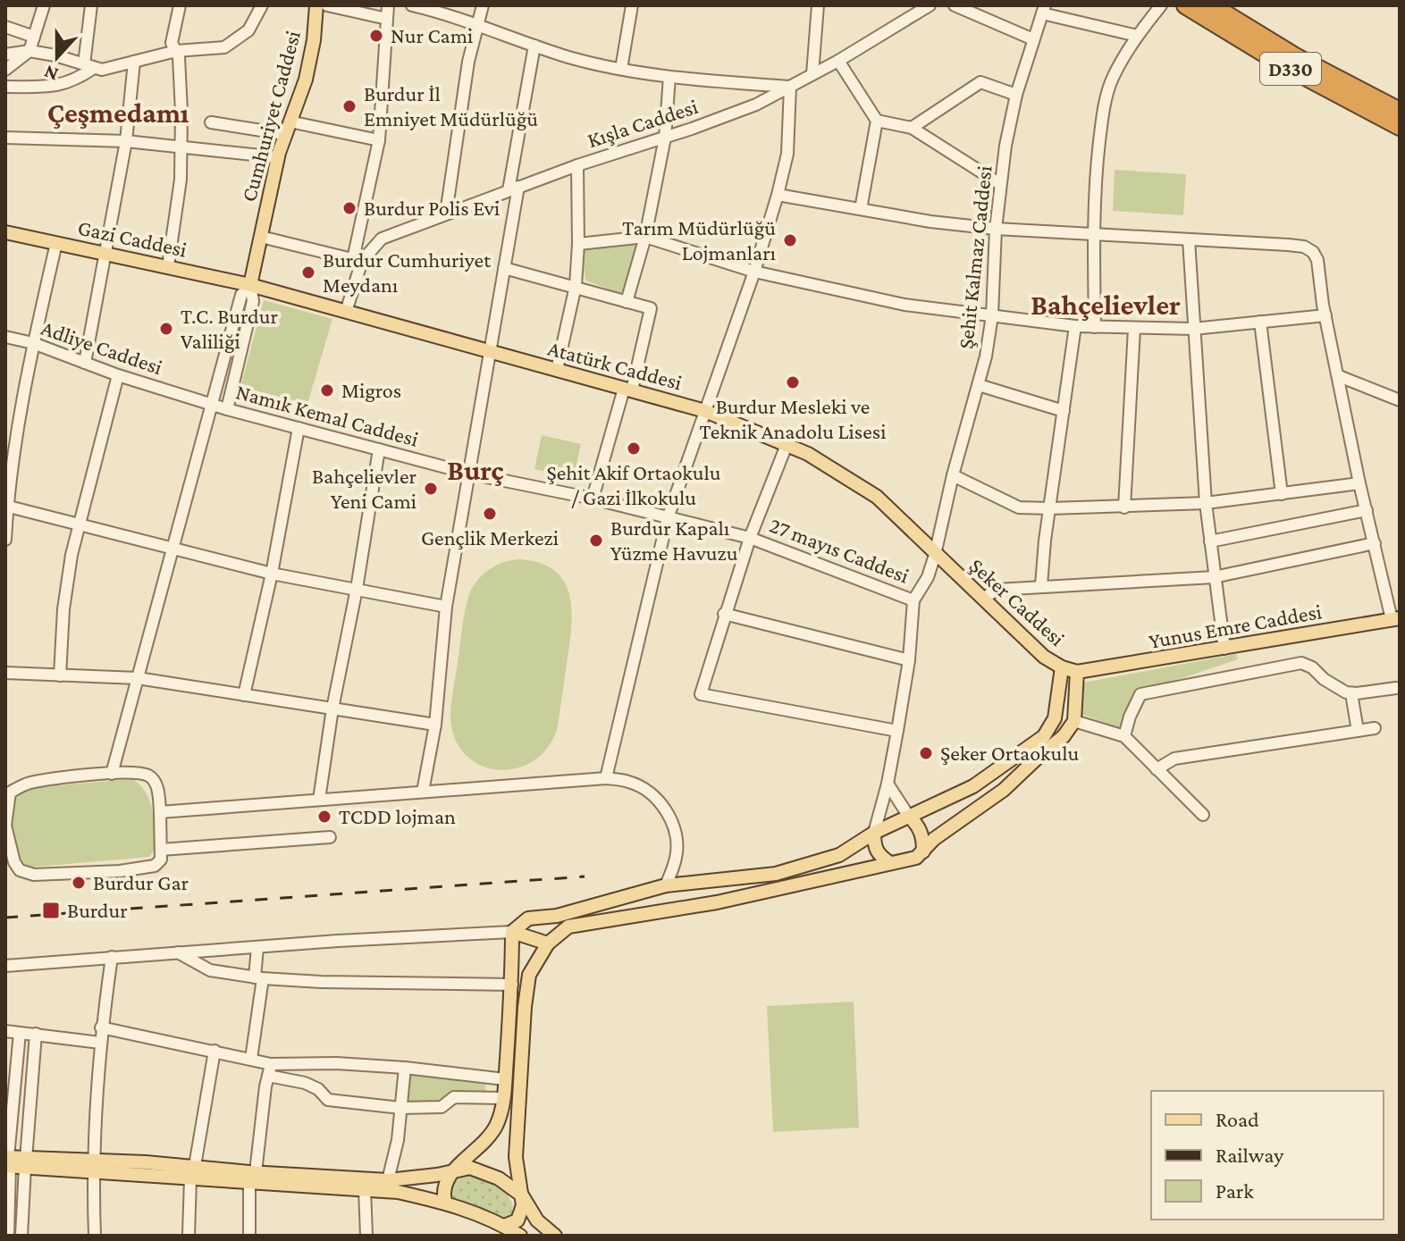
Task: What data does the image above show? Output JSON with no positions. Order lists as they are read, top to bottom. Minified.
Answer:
{"streets":{"highway":["D330"],"main road":["Cumhuriyet Caddesi","Gazi Caddesi","Atatürk Caddesi","Şeker Caddesi","Yunus Emre Caddesi"],"street":["Kışla Caddesi","Şehit Kalmaz Caddesi","Adliye Caddesi","Namık Kemal Caddesi","27 mayıs Caddesi"]},"crossings":[["Cumhuriyet Caddesi","Gazi Caddesi"],["Cumhuriyet Caddesi","Atatürk Caddesi"],["Gazi Caddesi","Atatürk Caddesi"],["Şehit Kalmaz Caddesi","Atatürk Caddesi"],["Şehit Kalmaz Caddesi","27 mayıs Caddesi"],["Şehit Kalmaz Caddesi","Şeker Caddesi"],["Adliye Caddesi","Namık Kemal Caddesi"],["Atatürk Caddesi","Şeker Caddesi"],["Namık Kemal Caddesi","27 mayıs Caddesi"],["Şeker Caddesi","Yunus Emre Caddesi"]],"districts":["Çeşmedamı","Bahçelievler","Burç"],"places":{"other":["Nur Cami","Burdur İl Emniyet Müdürlüğü","Burdur Polis Evi","Tarım Müdürlüğü Lojmanları","Burdur Cumhuriyet Meydanı","T.C. Burdur Valiliği","Burdur Mesleki ve Teknik Anadolu Lisesi","Migros","Şehit Akif Ortaokulu / Gazi İlkokulu","Bahçelievler Yeni Cami","Gençlik Merkezi","Burdur Kapalı Yüzme Havuzu","Şeker Ortaokulu","TCDD lojman","Burdur Gar"],"transit":["Burdur"]},"legend":["Road","Railway","Park"],"north":"bottom"}
